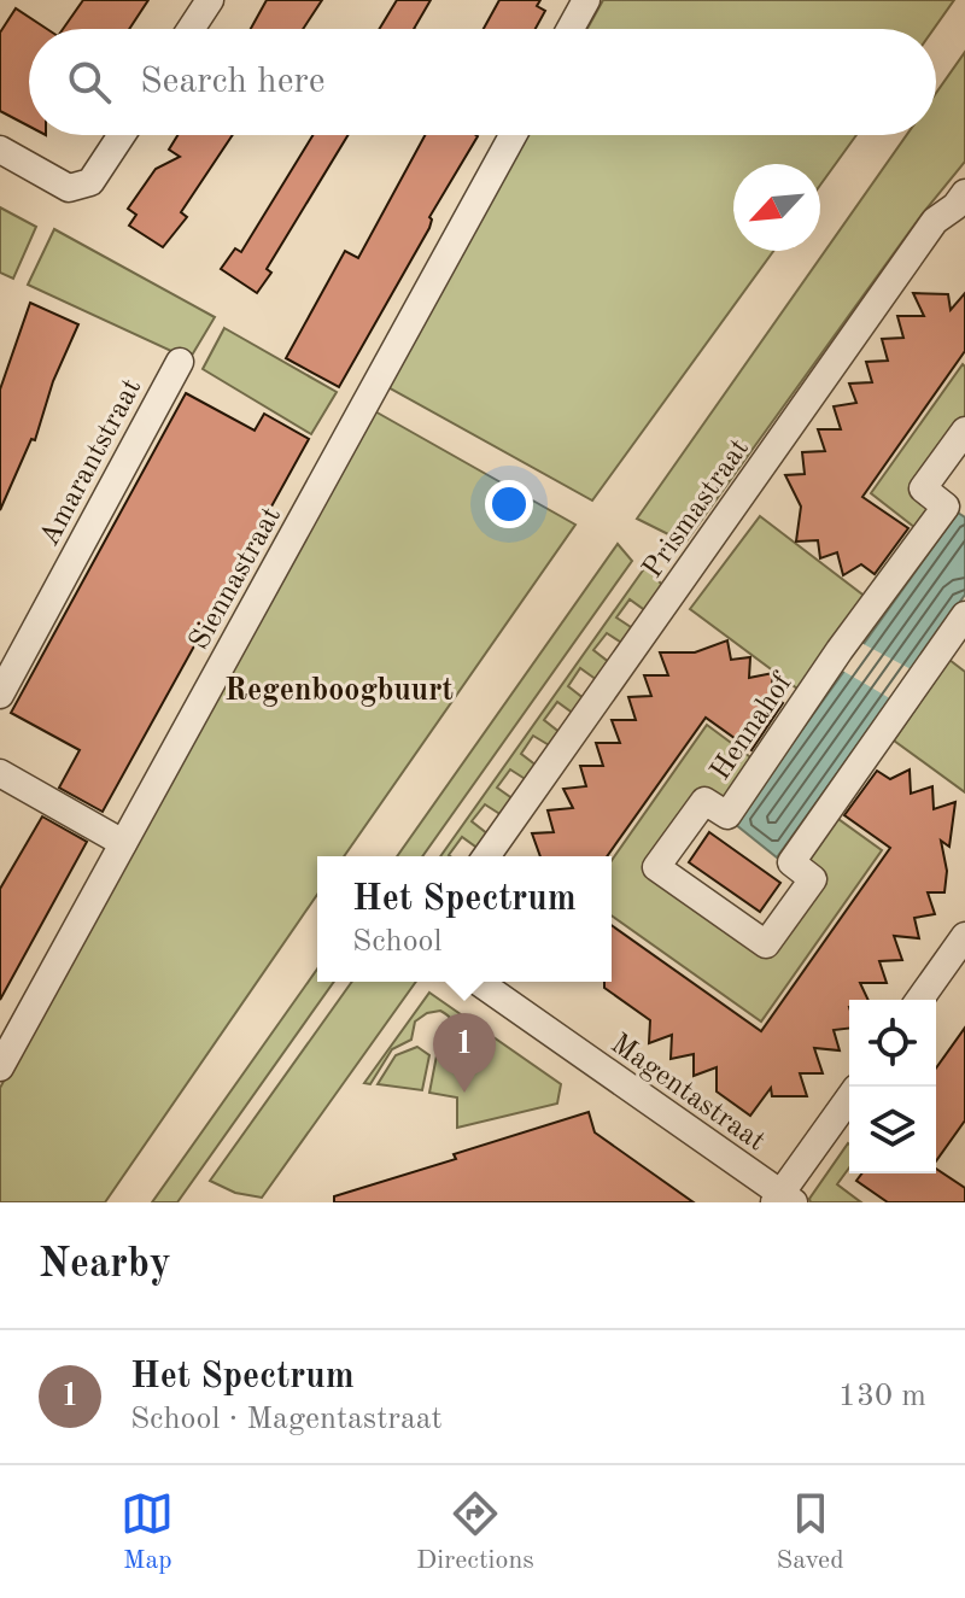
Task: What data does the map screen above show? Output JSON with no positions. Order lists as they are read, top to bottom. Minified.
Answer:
{"streets":{"street":["Amarantstraat","Prismastraat","Siennastraat","Hennahof","Magentastraat"]},"districts":["Regenboogbuurt"],"north":"bottom left","page":{"search":"Search here","popup":["Het Spectrum","School"],"pins":"1","heading":"Nearby","list":[{"mark":"1","name":"Het Spectrum","note":"School · Magentastraat","value":"130 m"}],"nav":["Map","Directions","Saved"]}}
